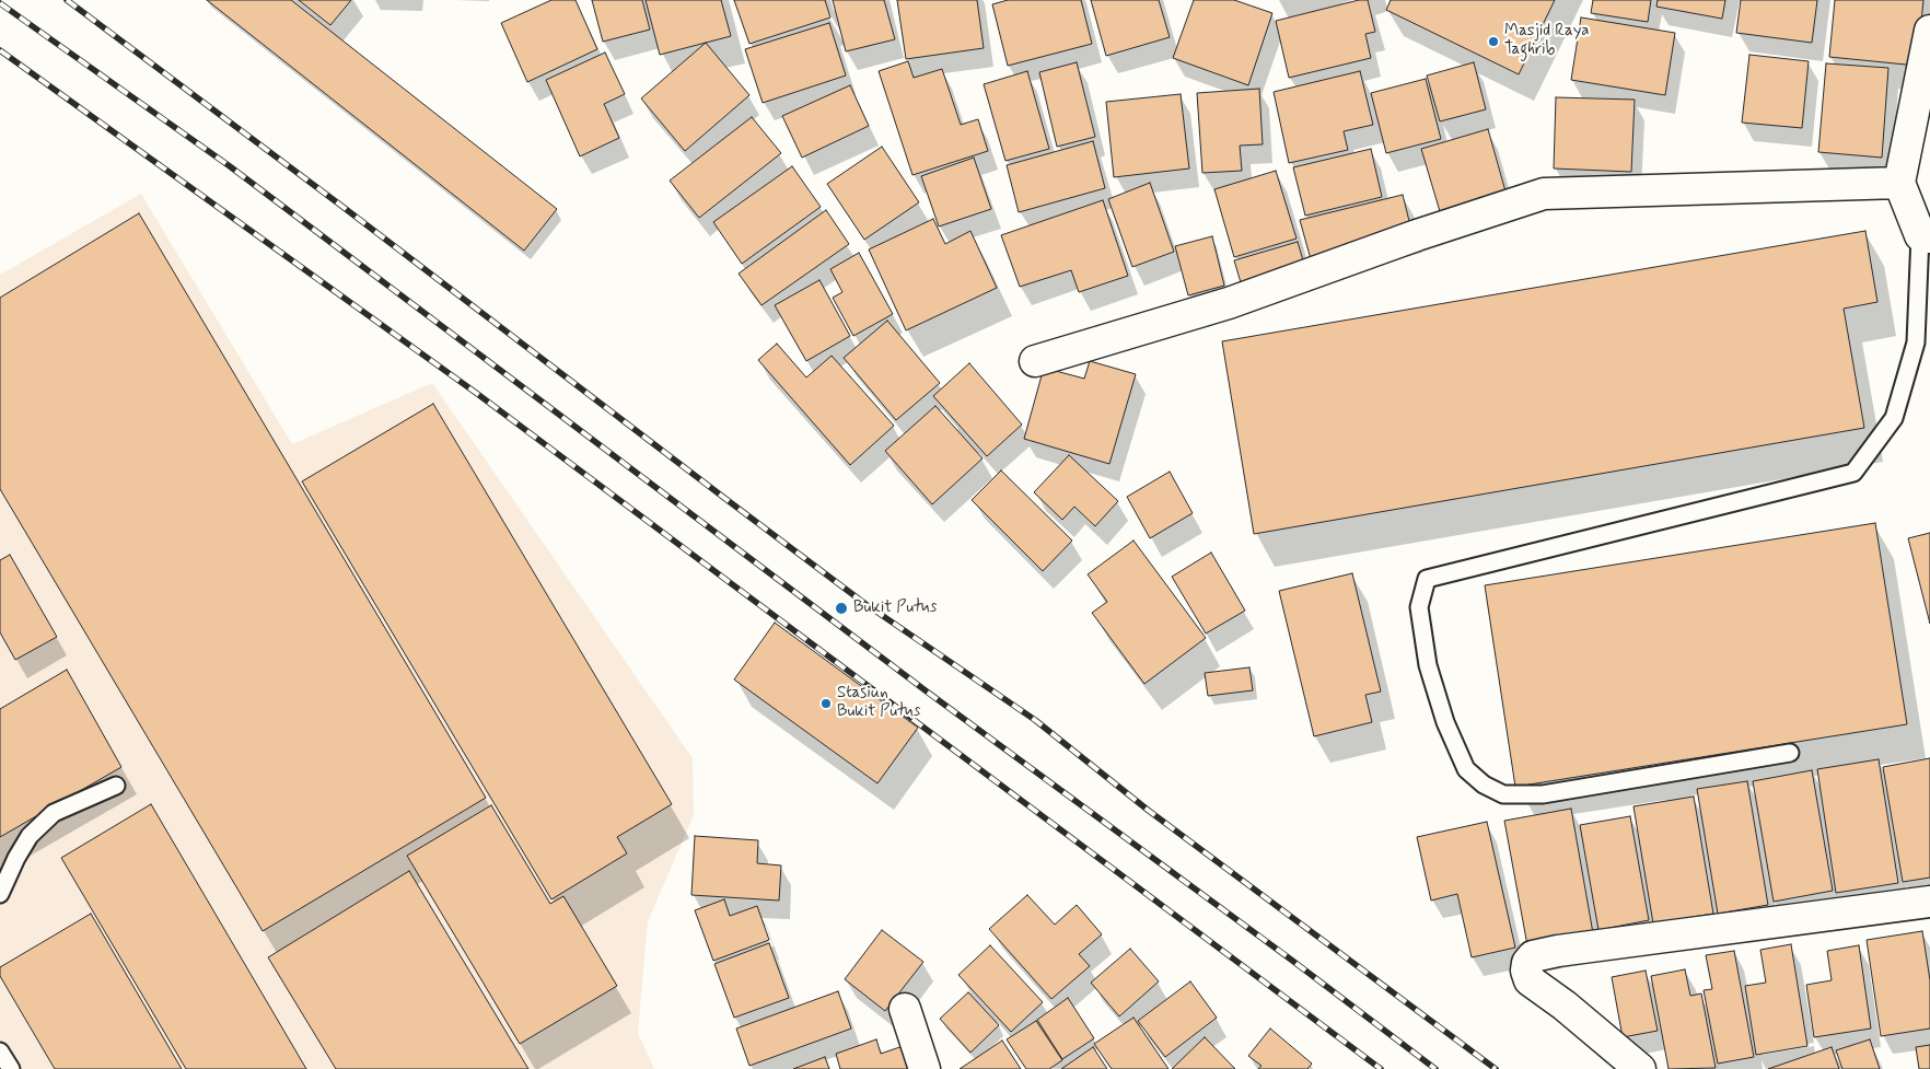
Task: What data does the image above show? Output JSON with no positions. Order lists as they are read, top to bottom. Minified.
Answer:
{"places":["Masjid Raya Taghrib","Bukit Putus","Stasiun Bukit Putus"]}
